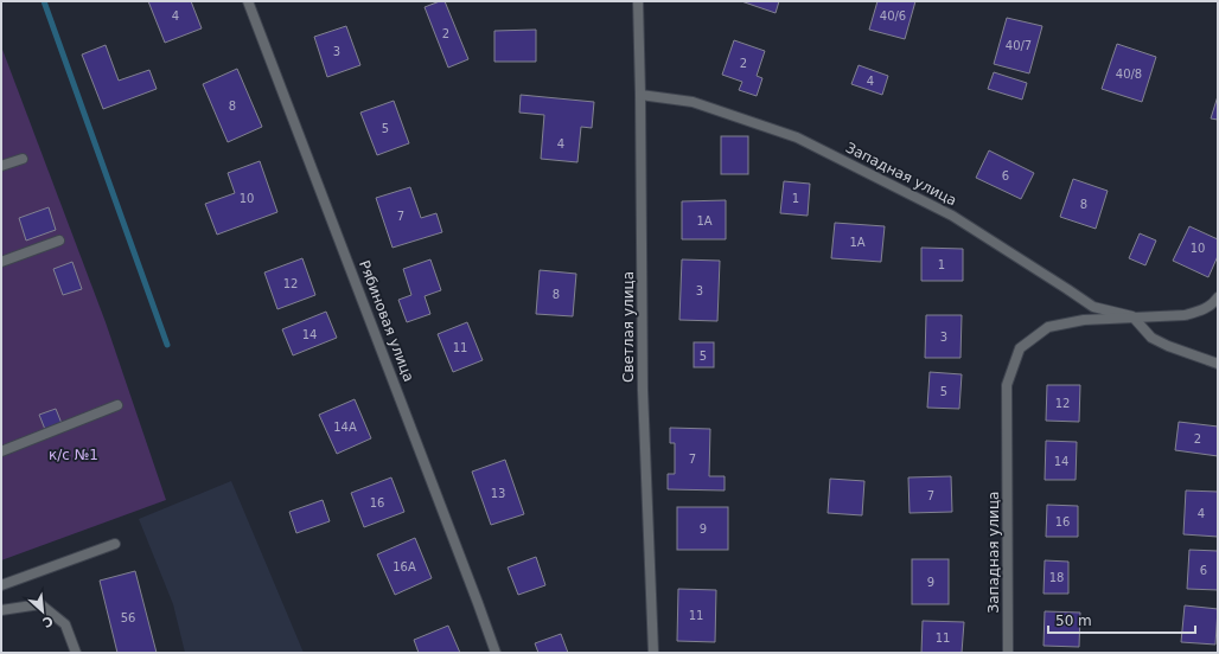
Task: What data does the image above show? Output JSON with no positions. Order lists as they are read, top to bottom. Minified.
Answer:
{"streets":{"street":["Западная улица","Рябиновая улица","Светлая улица"]},"crossings":[["Западная улица","Светлая улица"]],"parks":["к/с №1"],"house_numbers":["4","40/6","2","40/7","3","2","40/8","4","8","5","4","6","10","1","8","7","1А","1А","10","1","12","3","8","14","3","11","5","5","12","14А","2","7","14","13","7","16","4","16","9","16А","6","18","9","11","56","11"],"scale_bar":"50 m","north":"bottom right"}
